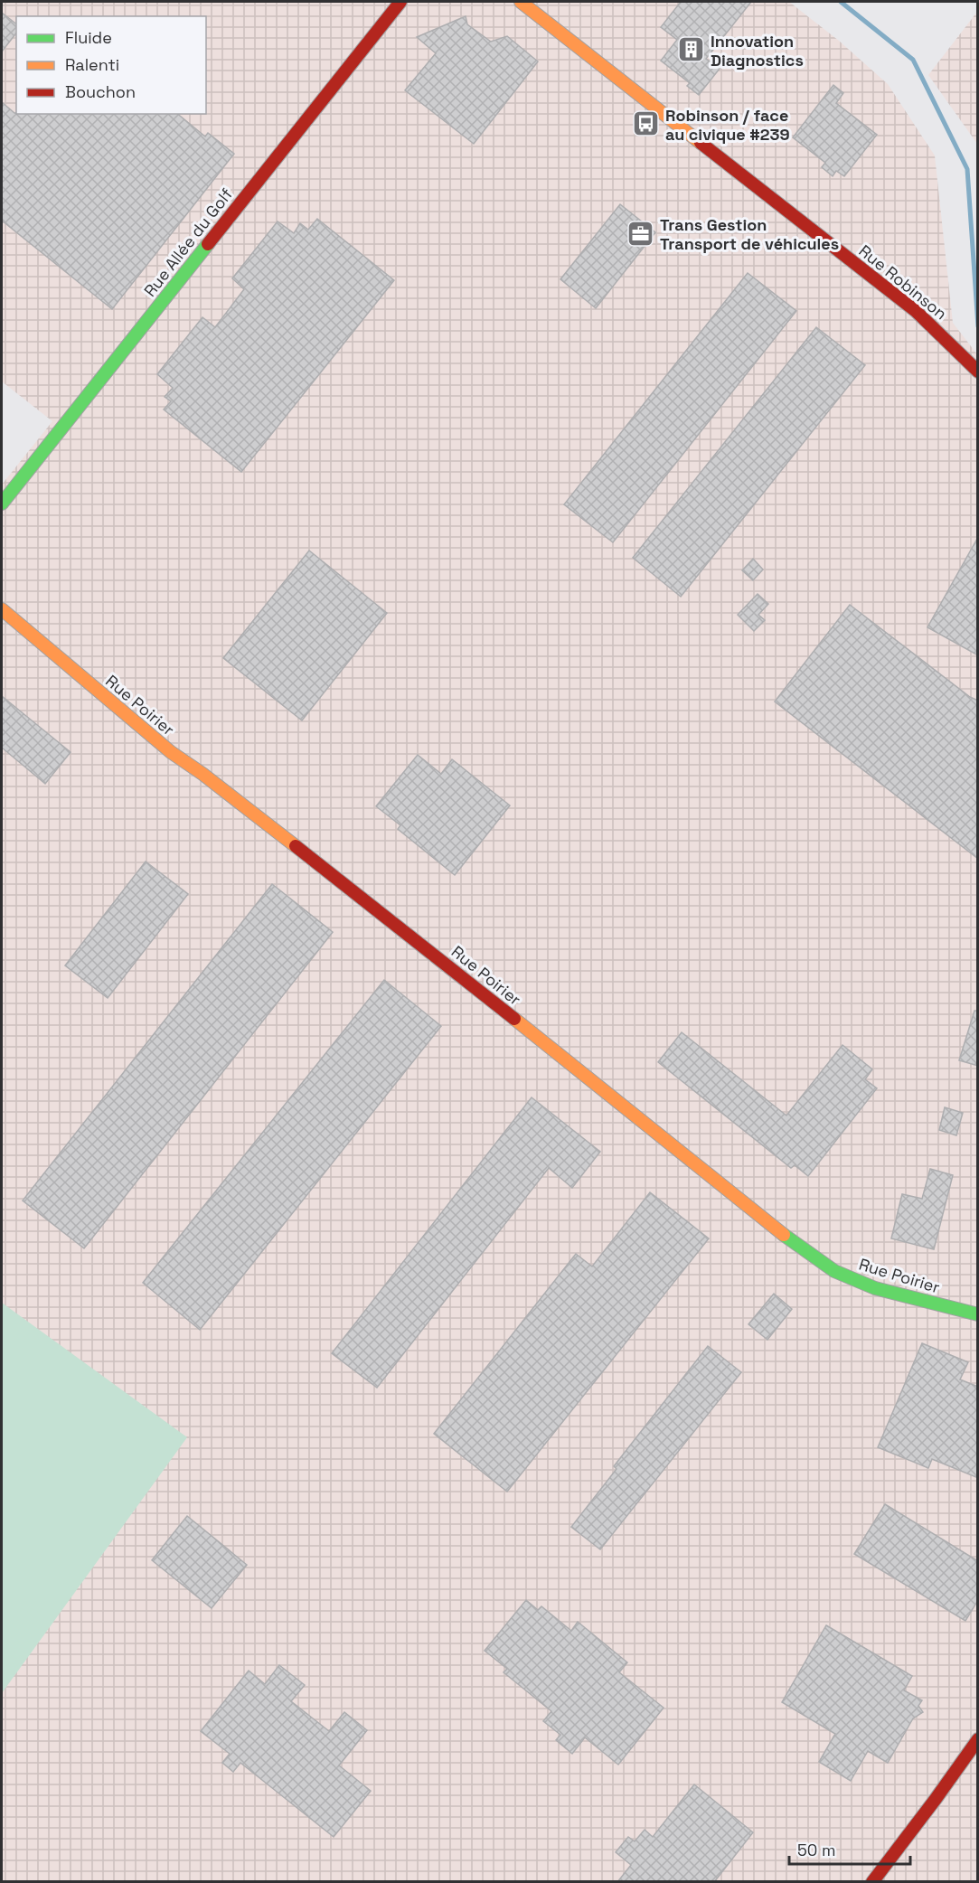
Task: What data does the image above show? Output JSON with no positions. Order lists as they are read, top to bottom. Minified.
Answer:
{"streets":{"street":["Rue Allée du Golf","Rue Robinson","Rue Poirier"]},"places":{"building":["Innovation Diagnostics"],"bus stop":["Robinson / face au civique #239"],"office":["Trans Gestion Transport de véhicules"]},"legend":["Fluide","Ralenti","Bouchon"],"scale_bar":"50 m"}
